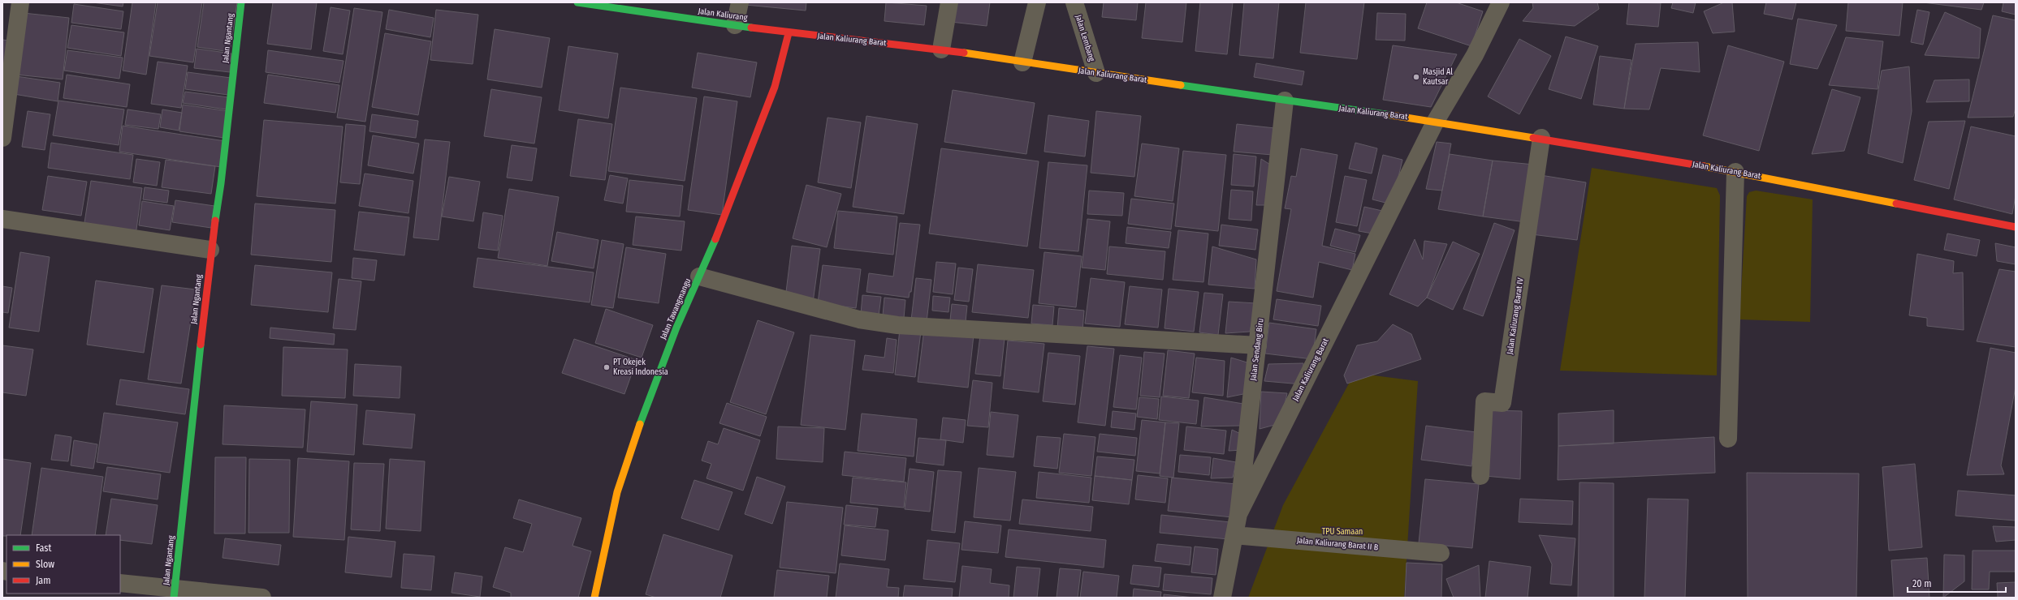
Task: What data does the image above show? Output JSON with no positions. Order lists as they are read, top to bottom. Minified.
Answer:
{"streets":{"street":["Jalan Kaliurang","Jalan Ngantang","Jalan Lembang","Jalan Kaliurang Barat","Jalan Tawangmangu","Jalan Kaliurang Barat IV","Jalan Sendang Biru","Jalan Kaliurang Barat II B"]},"crossings":[["Jalan Kaliurang","Jalan Kaliurang Barat"],["Jalan Kaliurang","Jalan Tawangmangu"],["Jalan Lembang","Jalan Kaliurang Barat"],["Jalan Kaliurang Barat","Jalan Tawangmangu"],["Jalan Kaliurang Barat","Jalan Kaliurang Barat IV"],["Jalan Kaliurang Barat","Jalan Sendang Biru"],["Jalan Sendang Biru","Jalan Kaliurang Barat II B"]],"parks":["TPU Samaan"],"places":["Masjid Al Kautsar","PT Okejek Kreasi Indonesia"],"legend":["Fast","Slow","Jam"],"scale_bar":"20 m"}
